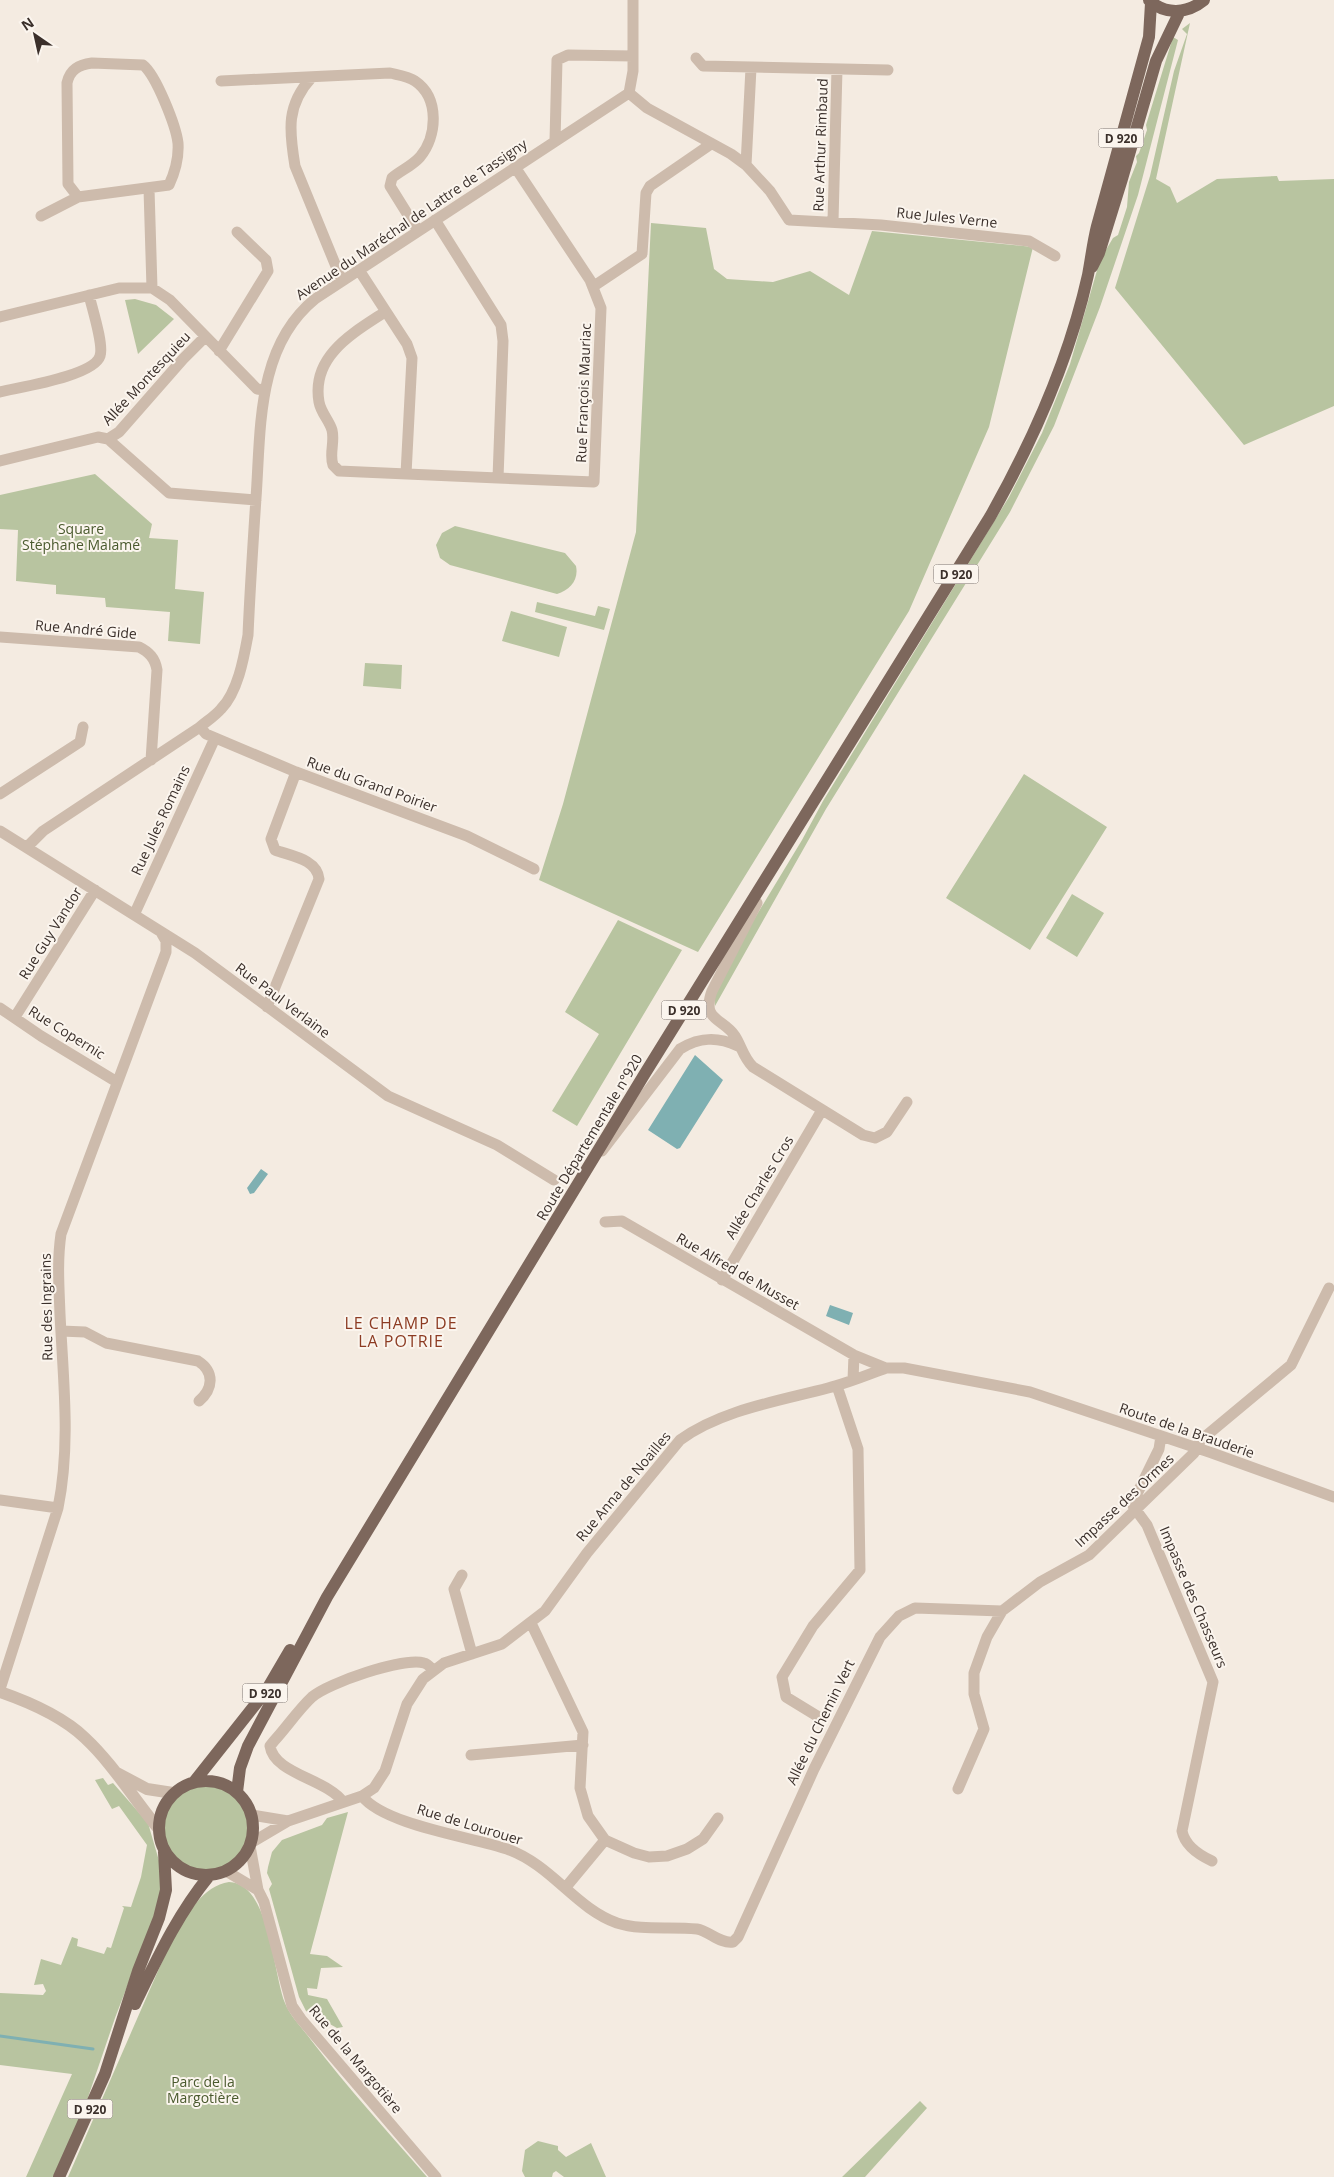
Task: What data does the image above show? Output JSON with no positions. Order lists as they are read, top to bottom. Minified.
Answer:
{"streets":{"main road":["D 920","Route Départementale n°920"],"street":["Rue Arthur Rimbaud","Rue Jules Verne","Avenue du Maréchal de Lattre de Tassigny","Allée Montesquieu","Rue François Mauriac","Rue André Gide","Rue du Grand Poirier","Rue Jules Romains","Rue Guy Vandor","Rue Paul Verlaine","Rue Copernic","Allée Charles Cros","Rue Alfred de Musset","Rue des Ingrains","Route de la Brauderie","Rue Anna de Noailles","Impasse des Ormes","Impasse des Chasseurs","Allée du Chemin Vert","Rue de Lourouer","Rue de la Margotière"]},"crossings":[["D 920","Route Départementale n°920"],["D 920","Rue de la Margotière"],["Rue Arthur Rimbaud","Rue Jules Verne"],["Avenue du Maréchal de Lattre de Tassigny","Rue François Mauriac"],["Avenue du Maréchal de Lattre de Tassigny","Rue André Gide"],["Avenue du Maréchal de Lattre de Tassigny","Rue du Grand Poirier"],["Avenue du Maréchal de Lattre de Tassigny","Rue Paul Verlaine"],["Rue du Grand Poirier","Rue Jules Romains"],["Rue Jules Romains","Rue Paul Verlaine"],["Rue Guy Vandor","Rue Paul Verlaine"],["Rue Guy Vandor","Rue Copernic"],["Rue Paul Verlaine","Rue des Ingrains"],["Rue Copernic","Rue des Ingrains"],["Allée Charles Cros","Rue Alfred de Musset"],["Rue Alfred de Musset","Route de la Brauderie"],["Rue Alfred de Musset","Rue Anna de Noailles"],["Route de la Brauderie","Impasse des Ormes"],["Impasse des Ormes","Impasse des Chasseurs"],["Impasse des Ormes","Allée du Chemin Vert"],["Allée du Chemin Vert","Rue de Lourouer"]],"districts":["LE CHAMP DE LA POTRIE"],"parks":["Square Stéphane Malamé","Parc de la Margotière"],"north":"top left"}
